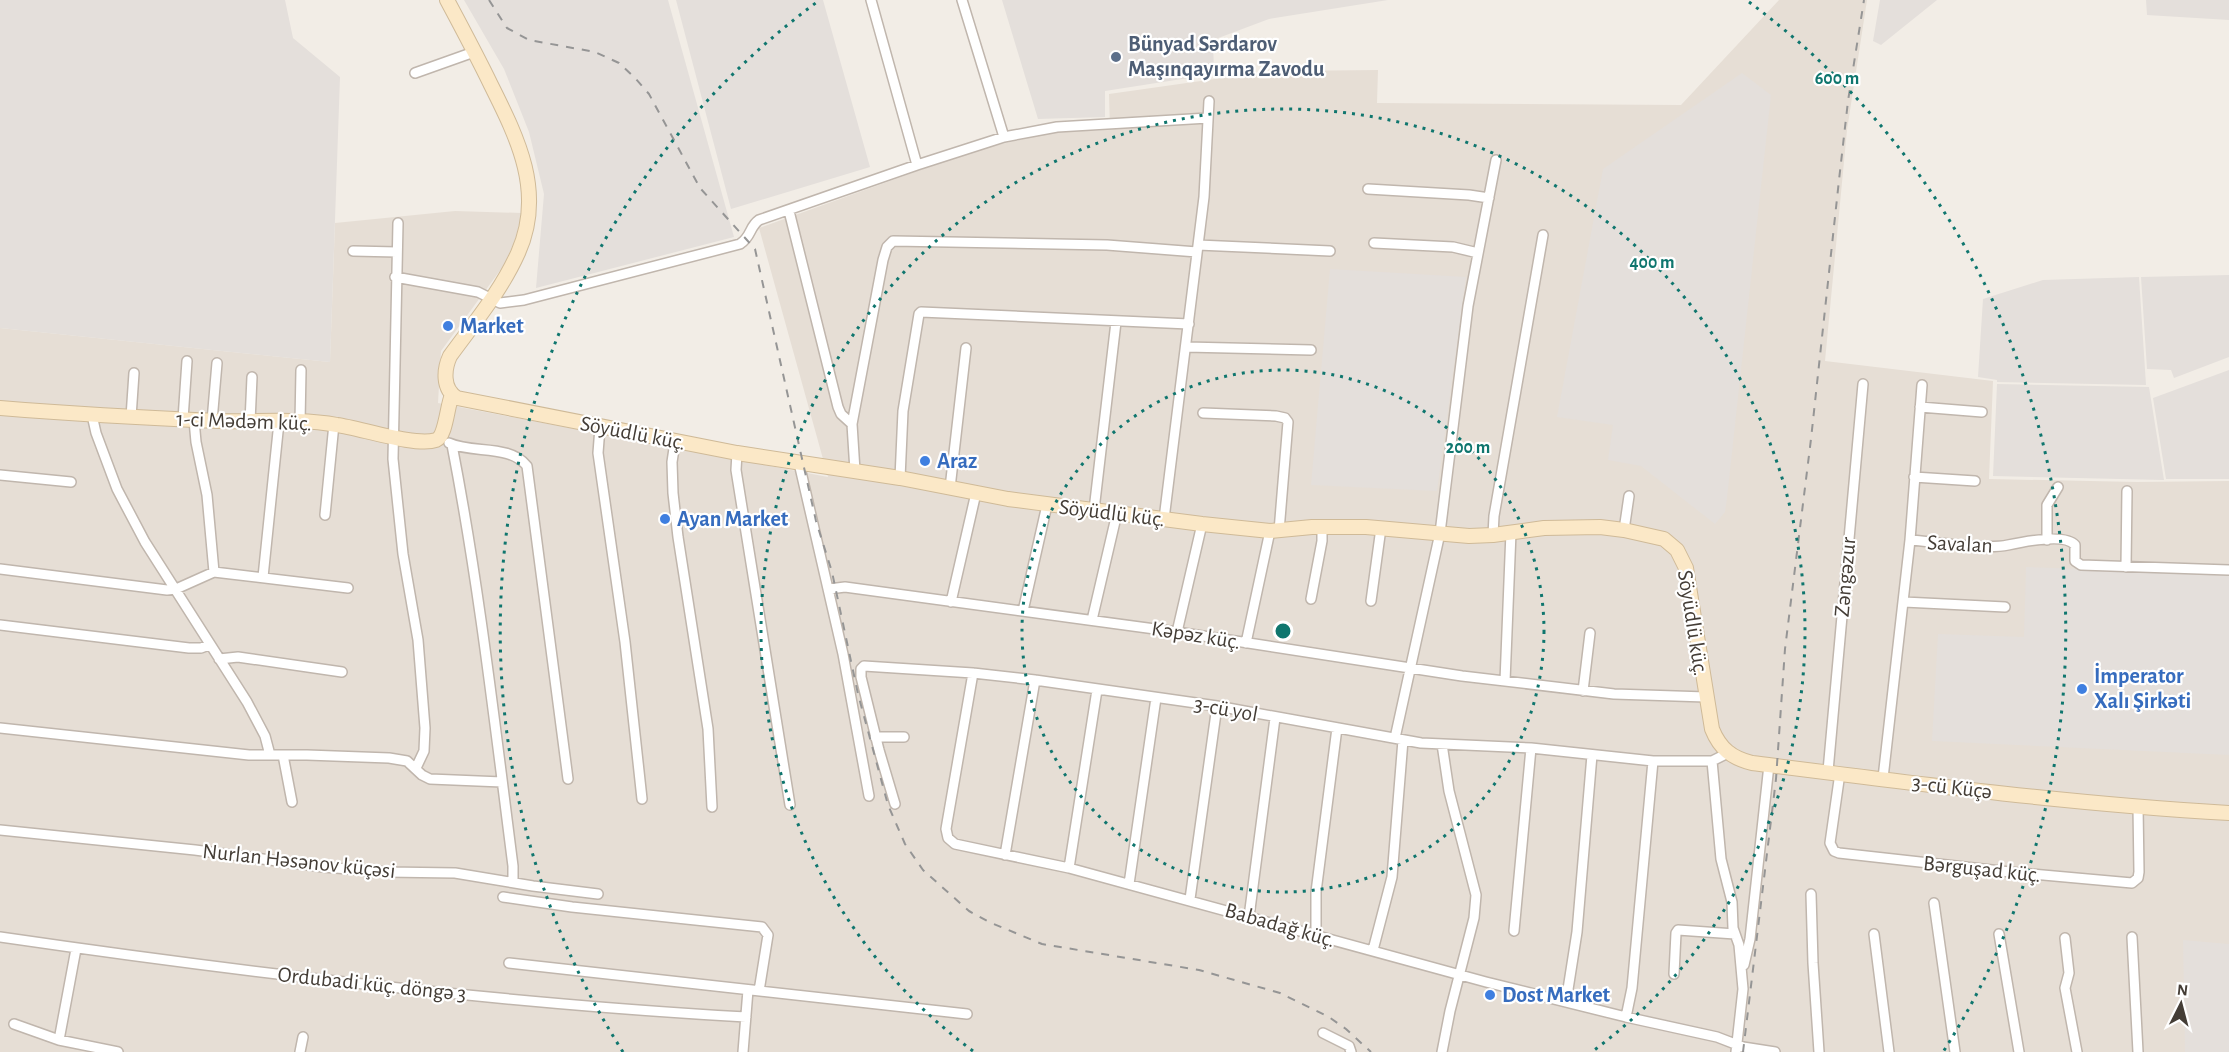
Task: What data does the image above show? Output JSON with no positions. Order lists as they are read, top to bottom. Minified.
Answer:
{"streets":{"street":["1-ci Mədəm küç.","Söyüdlü küç.","Savalan","Zəngəzur","Kəpəz küç.","3-cü yol","3-cü Küçə","Nurlan Həsənov küçəsi","Bərguşad küç.","Babadağ küç.","Ordubadi küç. döngə 3"]},"crossings":[["Söyüdlü küç.","Kəpəz küç."],["Söyüdlü küç.","3-cü yol"],["Söyüdlü küç.","3-cü Küçə"],["Savalan","3-cü Küçə"],["Zəngəzur","3-cü Küçə"],["Zəngəzur","Bərguşad küç."],["3-cü yol","3-cü Küçə"],["3-cü yol","Babadağ küç."],["3-cü Küçə","Bərguşad küç."]],"places":["Bünyad Sərdarov Maşınqayırma Zavodu","Market","Araz","Ayan Market","İmperator Xalı Şirkəti","Dost Market"],"north":"top","rings":["600 m","400 m","200 m"]}
